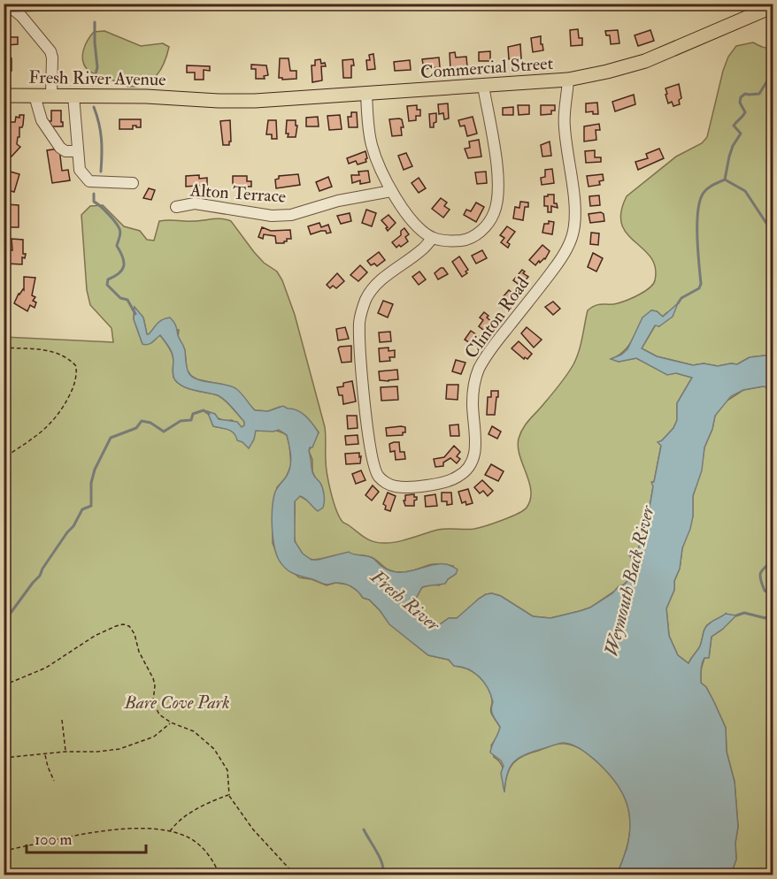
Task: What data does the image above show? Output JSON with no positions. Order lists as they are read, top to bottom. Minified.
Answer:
{"streets":{"main road":["Commercial Street","Fresh River Avenue"],"street":["Alton Terrace","Clinton Road"]},"crossings":[["Commercial Street","Fresh River Avenue"],["Commercial Street","Clinton Road"]],"water":["Weymouth Back River","Fresh River"],"parks":["Bare Cove Park"],"scale_bar":"100 m"}
